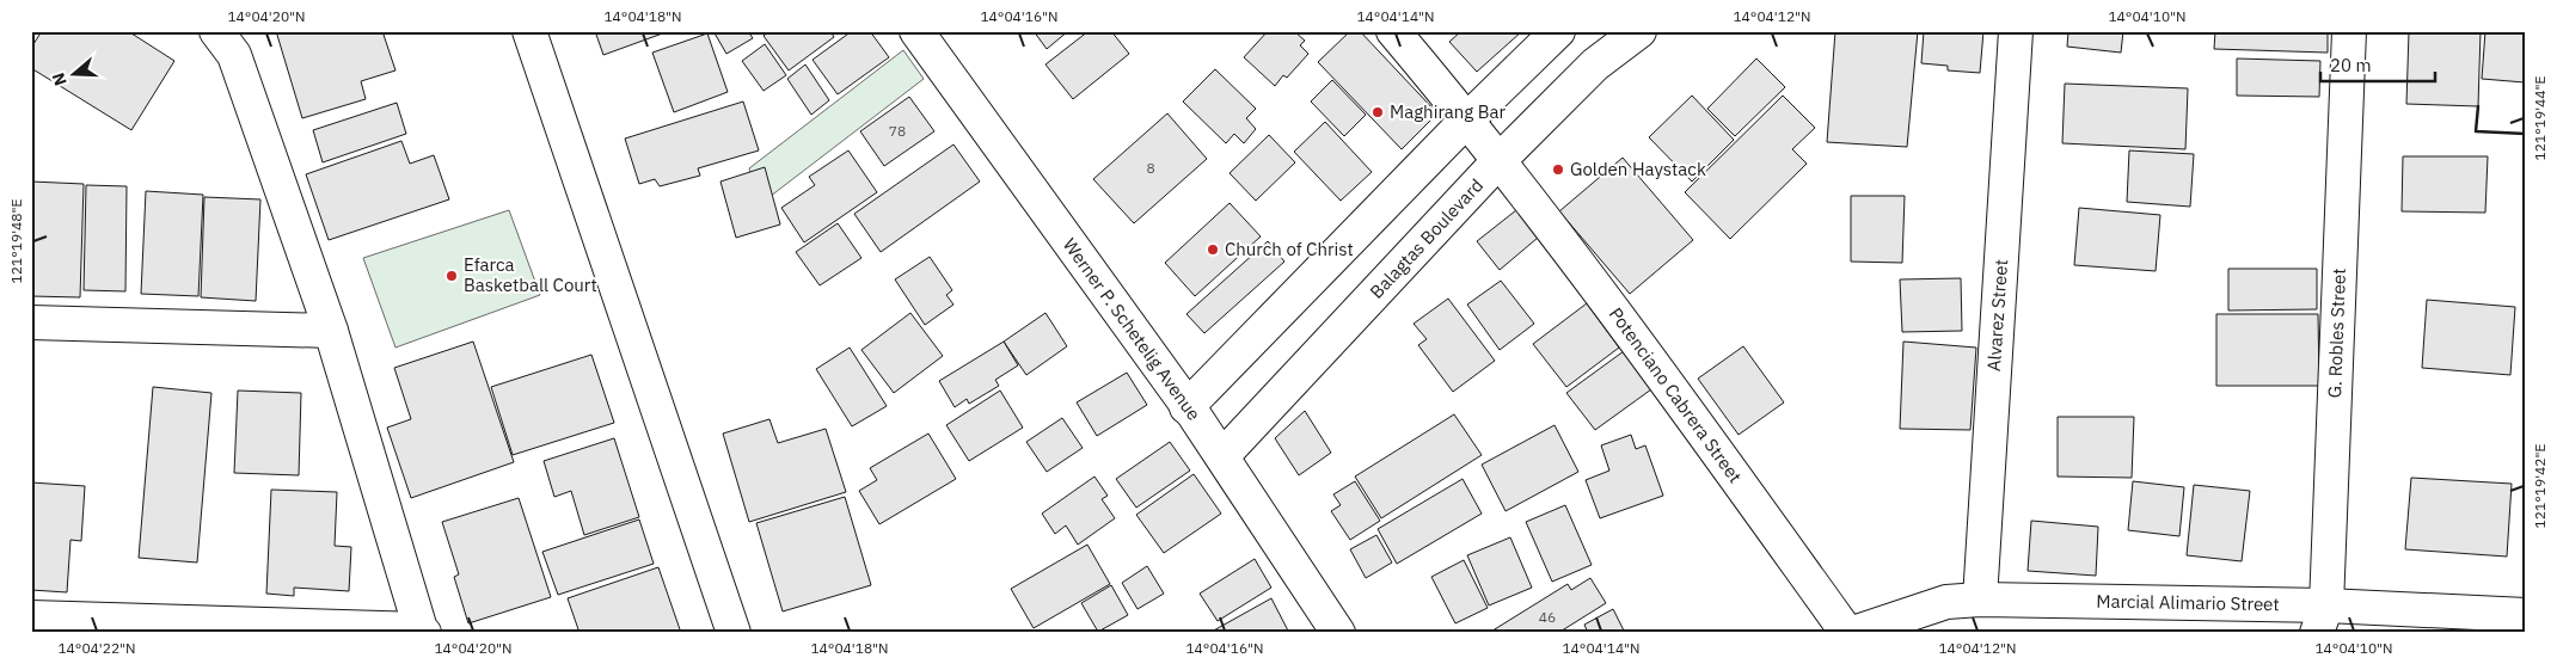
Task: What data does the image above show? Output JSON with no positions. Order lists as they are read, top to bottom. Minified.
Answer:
{"streets":{"street":["Balagtas Boulevard","Alvarez Street","Werner P. Schetelig Avenue","G. Robles Street","Potenciano Cabrera Street","Marcial Alimario Street"]},"crossings":[["Balagtas Boulevard","Werner P. Schetelig Avenue"],["Balagtas Boulevard","Potenciano Cabrera Street"],["Alvarez Street","Marcial Alimario Street"],["G. Robles Street","Marcial Alimario Street"]],"places":["Maghirang Bar","Golden Haystack","Church of Christ","Efarca Basketball Court"],"house_numbers":["78","8","46"],"scale_bar":"20 m","north":"left","coordinates":["14°04'20\"N","14°04'18\"N","14°04'16\"N","14°04'14\"N","14°04'12\"N","14°04'10\"N","121°19'44\"E","121°19'48\"E","121°19'42\"E","14°04'22\"N"]}
